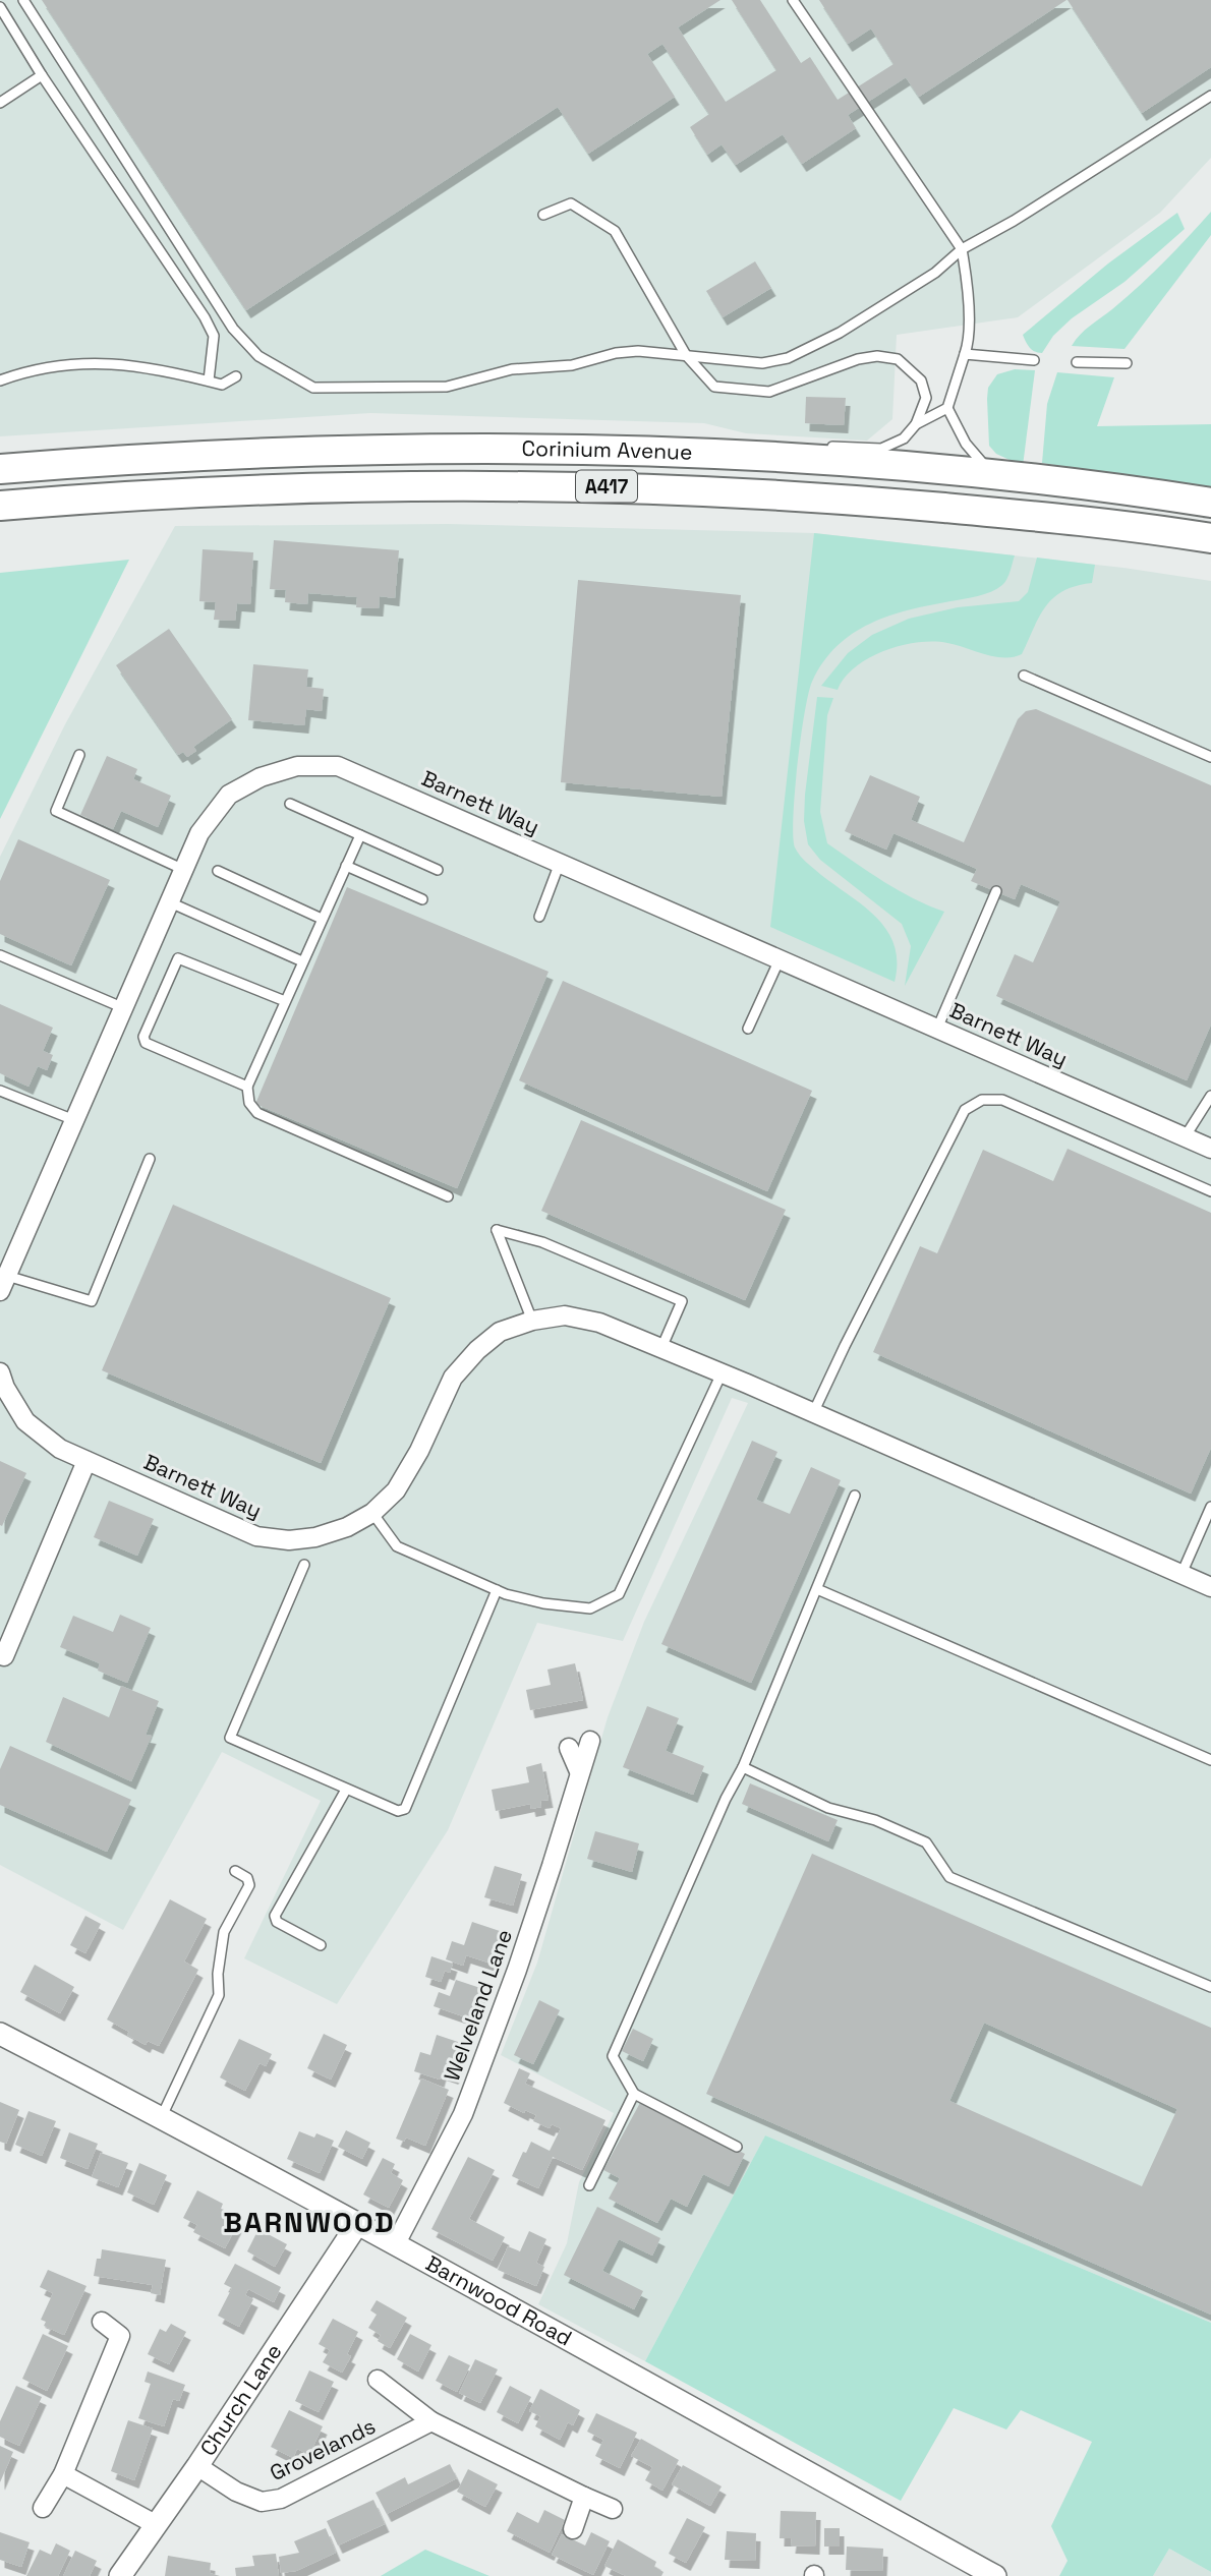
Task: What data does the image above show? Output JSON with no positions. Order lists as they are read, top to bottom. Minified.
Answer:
{"streets":{"highway":["Corinium Avenue","A417"],"street":["Barnett Way","Welveland Lane","Barnwood Road","Church Lane","Grovelands"]},"crossings":[["Welveland Lane","Barnwood Road"],["Barnwood Road","Church Lane"],["Church Lane","Grovelands"]],"districts":["BARNWOOD"]}
